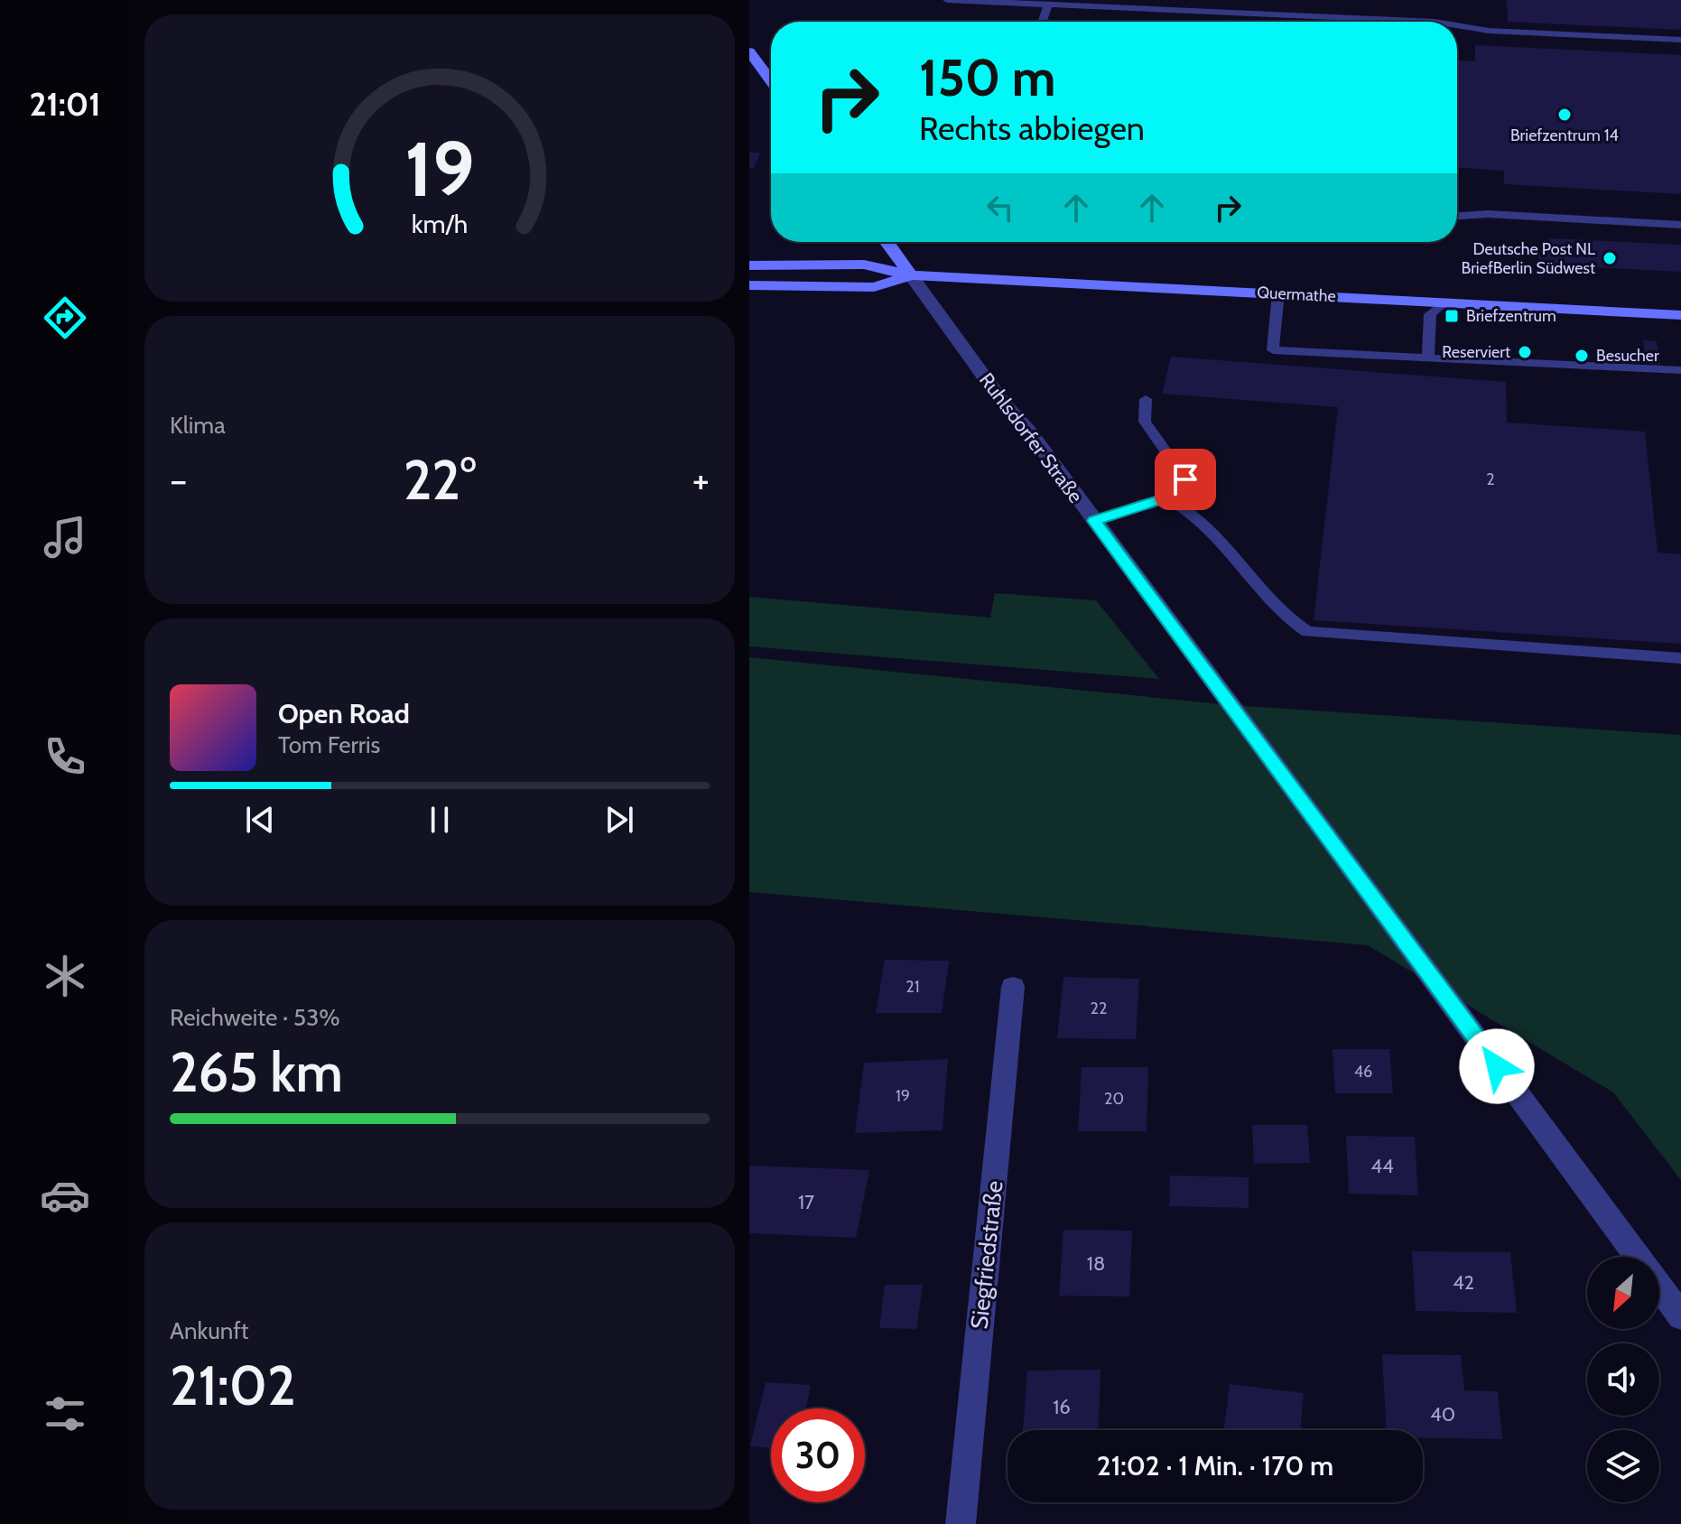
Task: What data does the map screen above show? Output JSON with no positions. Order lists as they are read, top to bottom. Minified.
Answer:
{"streets":{"main road":["Quermathe","Ruhlsdorfer Straße"],"street":["Siegfriedstraße"]},"crossings":[["Quermathe","Ruhlsdorfer Straße"]],"places":{"other":["Briefzentrum 14","Deutsche Post NL BriefBerlin Südwest","Reserviert","Besucher"],"transit":["Briefzentrum"]},"house_numbers":["2","21","22","46","19","20","44","17","18","42","16","40"],"north":"bottom left","page":{"tabs":"21:01","turn":["150 m","Rechts abbiegen"],"tile":["Klima",["Reichweite · 53%","265 km"],["Ankunft","21:02"]],"heat":["−","22°","+"],"song":["Open Road","Tom Ferris"],"limit":"30","trip":"21:02 · 1 Min. · 170 m","gauge":["19","km/h"]}}
